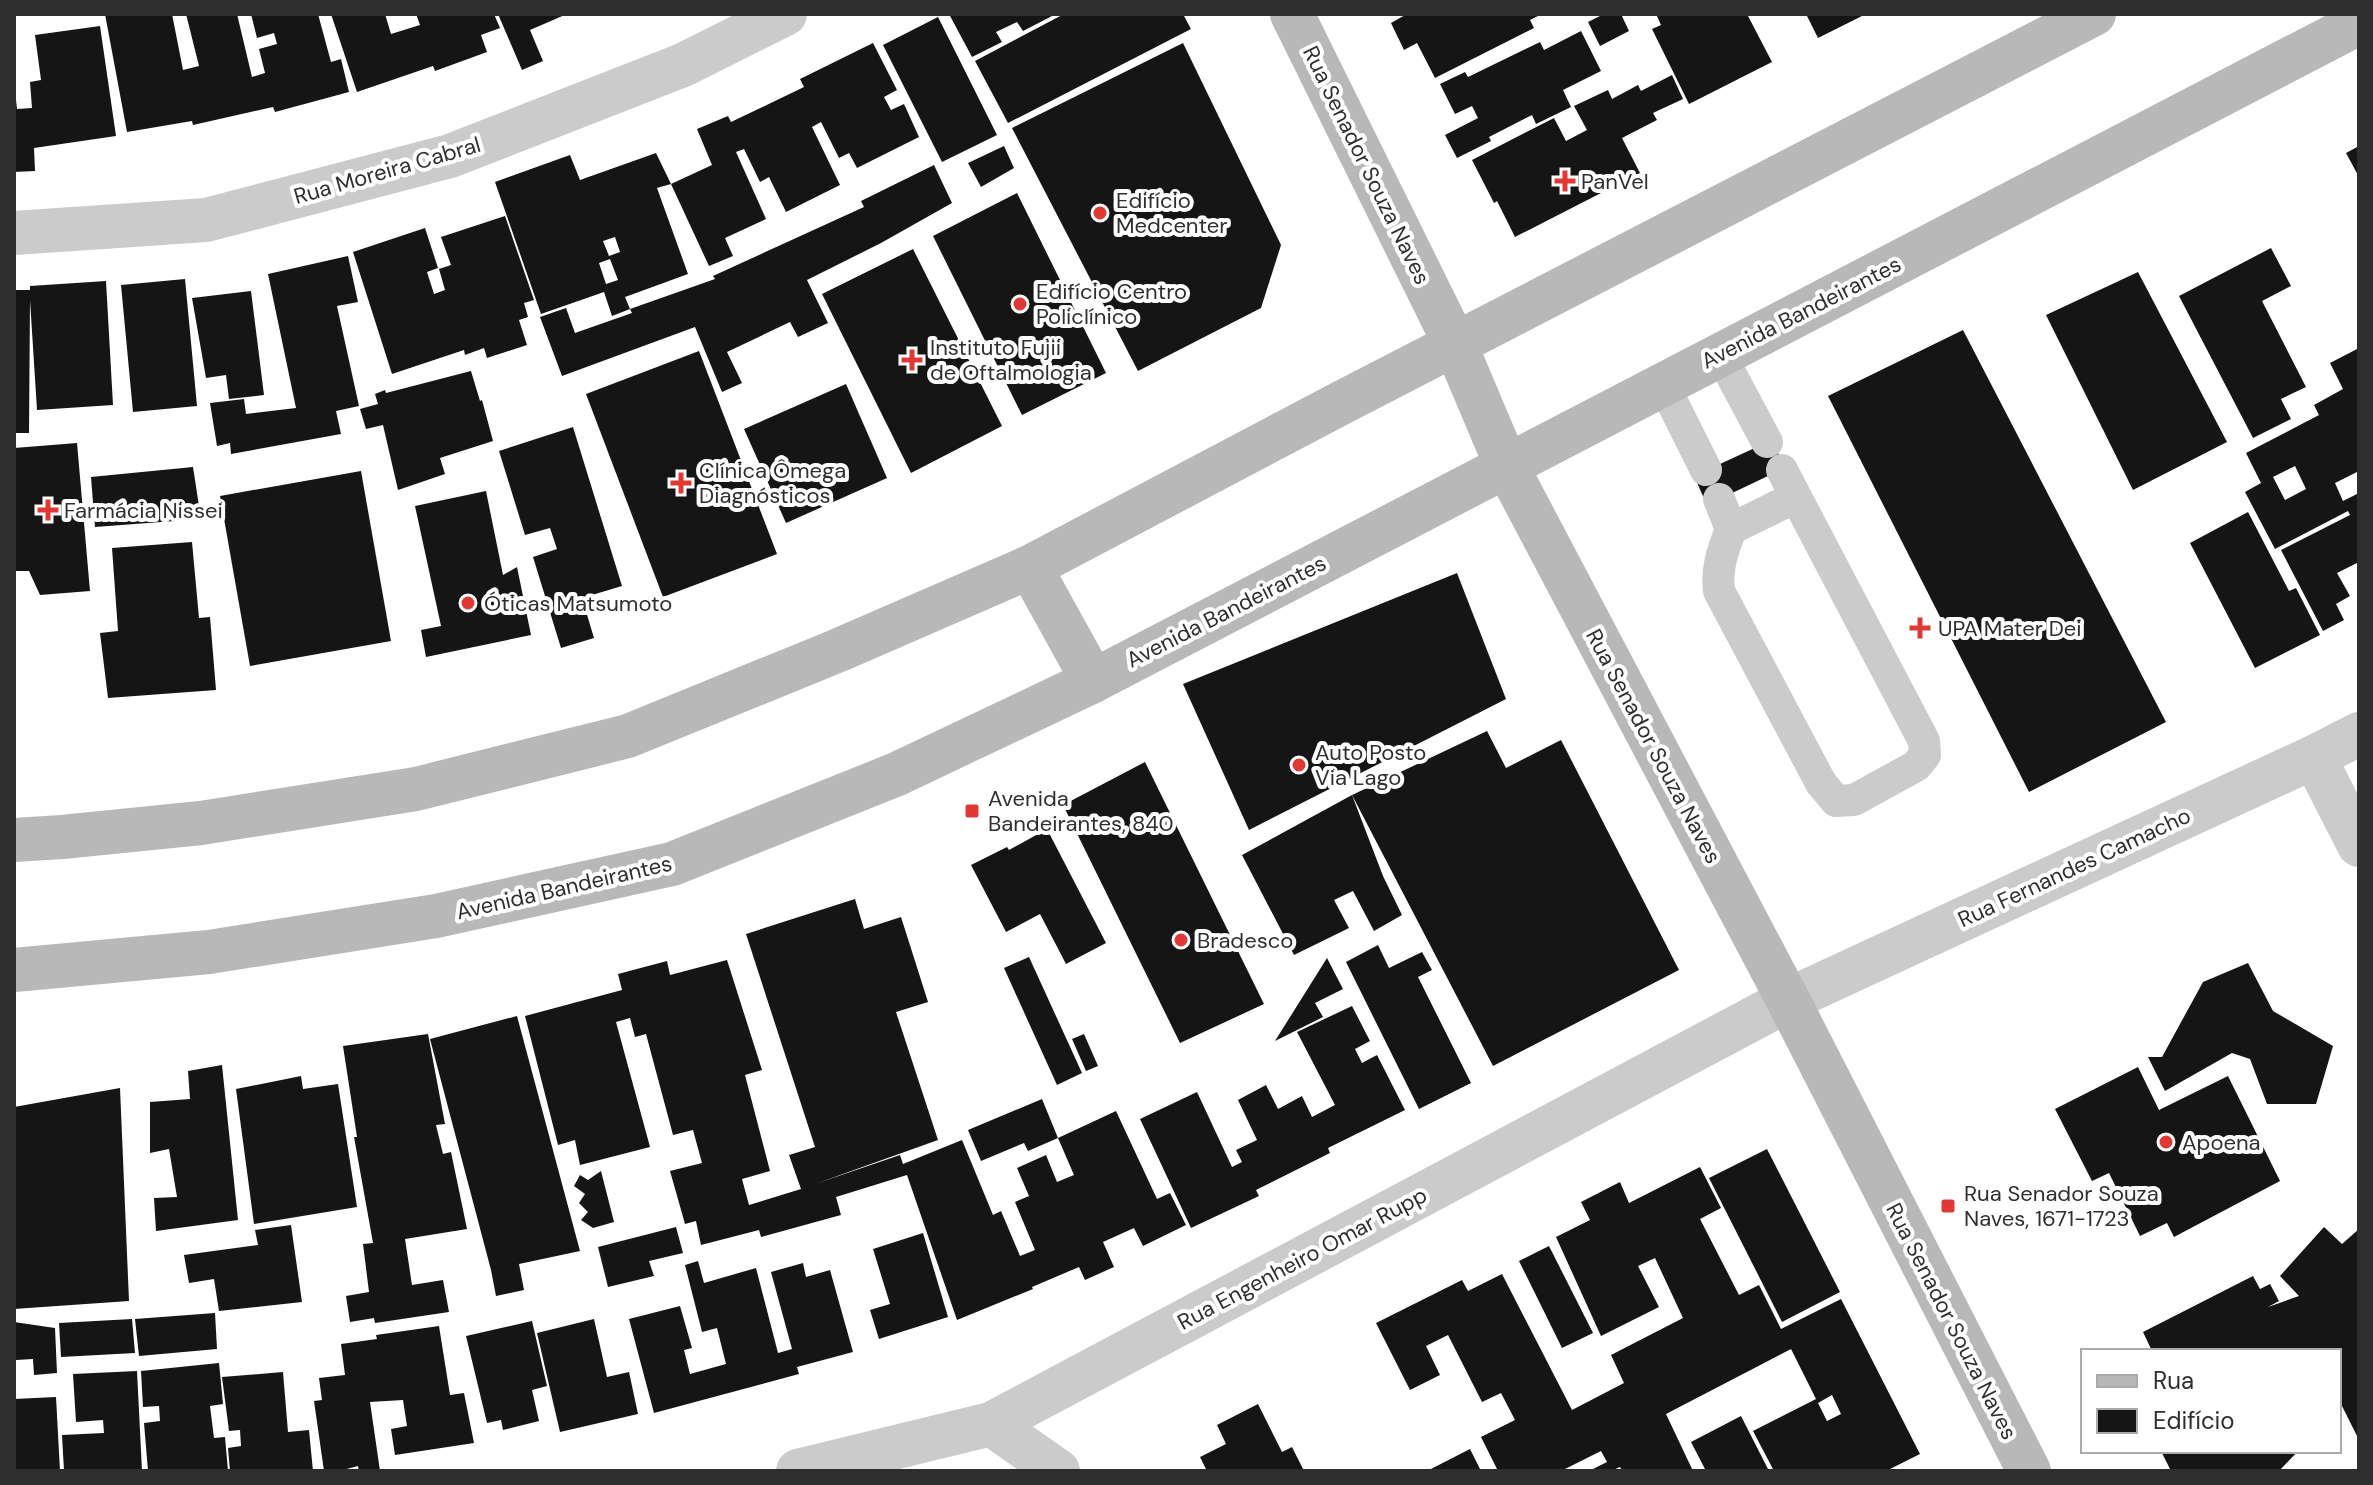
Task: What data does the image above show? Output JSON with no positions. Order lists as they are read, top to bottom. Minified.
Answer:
{"streets":{"main road":["Rua Senador Souza Naves","Avenida Bandeirantes"],"street":["Rua Moreira Cabral","Rua Fernandes Camacho","Rua Engenheiro Omar Rupp"]},"crossings":[["Rua Senador Souza Naves","Avenida Bandeirantes"],["Rua Senador Souza Naves","Rua Fernandes Camacho"],["Rua Senador Souza Naves","Rua Engenheiro Omar Rupp"],["Rua Fernandes Camacho","Rua Engenheiro Omar Rupp"]],"places":{"health":["PanVel","Instituto Fujii de Oftalmologia","Clínica Ômega Diagnósticos","Farmácia Nissei","UPA Mater Dei"],"other":["Edifício Medcenter","Edifício Centro Policlínico","Óticas Matsumoto","Auto Posto Via Lago","Bradesco","Apoena"],"transit":["Avenida Bandeirantes, 840","Rua Senador Souza Naves, 1671-1723"]},"legend":["Rua","Edifício"]}
